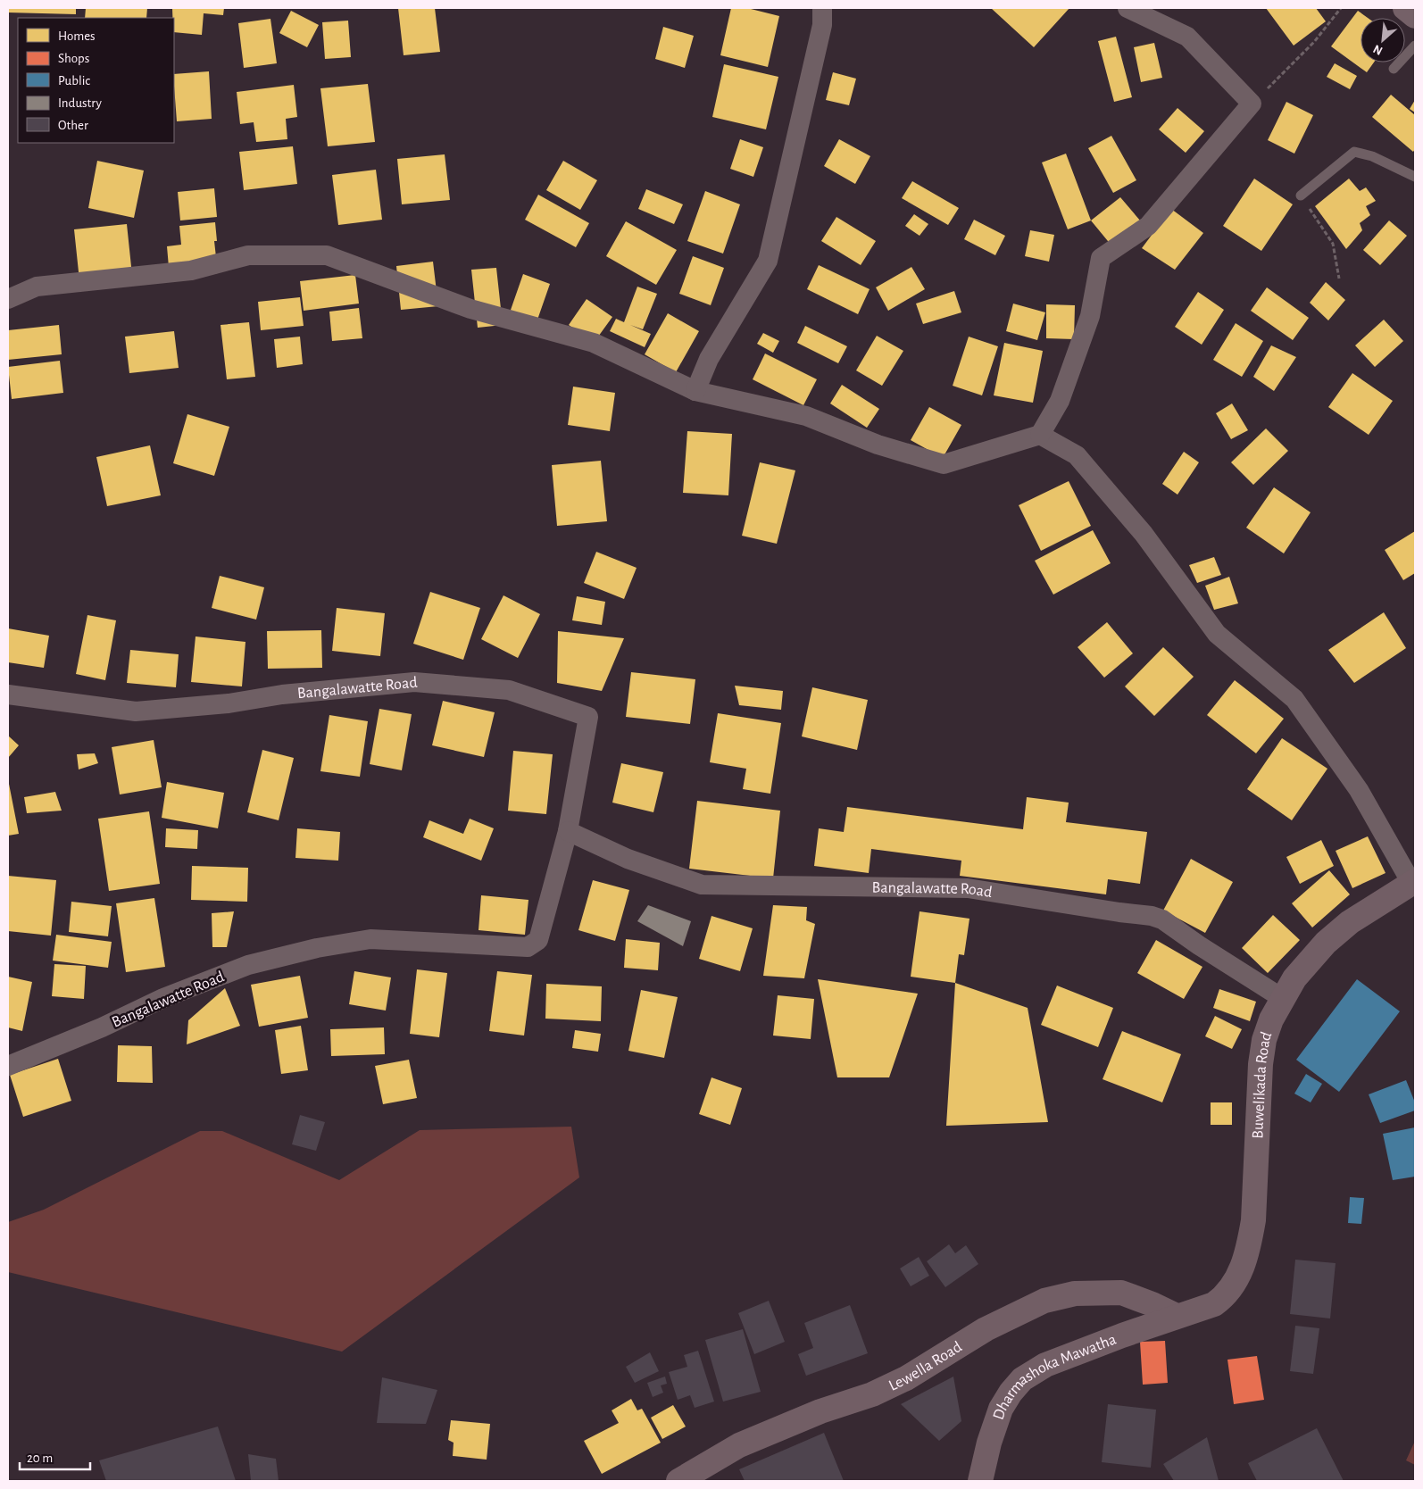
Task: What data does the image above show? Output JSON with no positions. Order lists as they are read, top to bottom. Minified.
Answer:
{"streets":{"main road":["Buwelikada Road","Lewella Road","Dharmashoka Mawatha"],"street":["Bangalawatte Road"]},"crossings":[["Bangalawatte Road","Buwelikada Road"],["Buwelikada Road","Lewella Road"],["Buwelikada Road","Dharmashoka Mawatha"],["Lewella Road","Dharmashoka Mawatha"]],"legend":["Homes","Shops","Public","Industry","Other"],"scale_bar":"20 m","north":"bottom left"}
